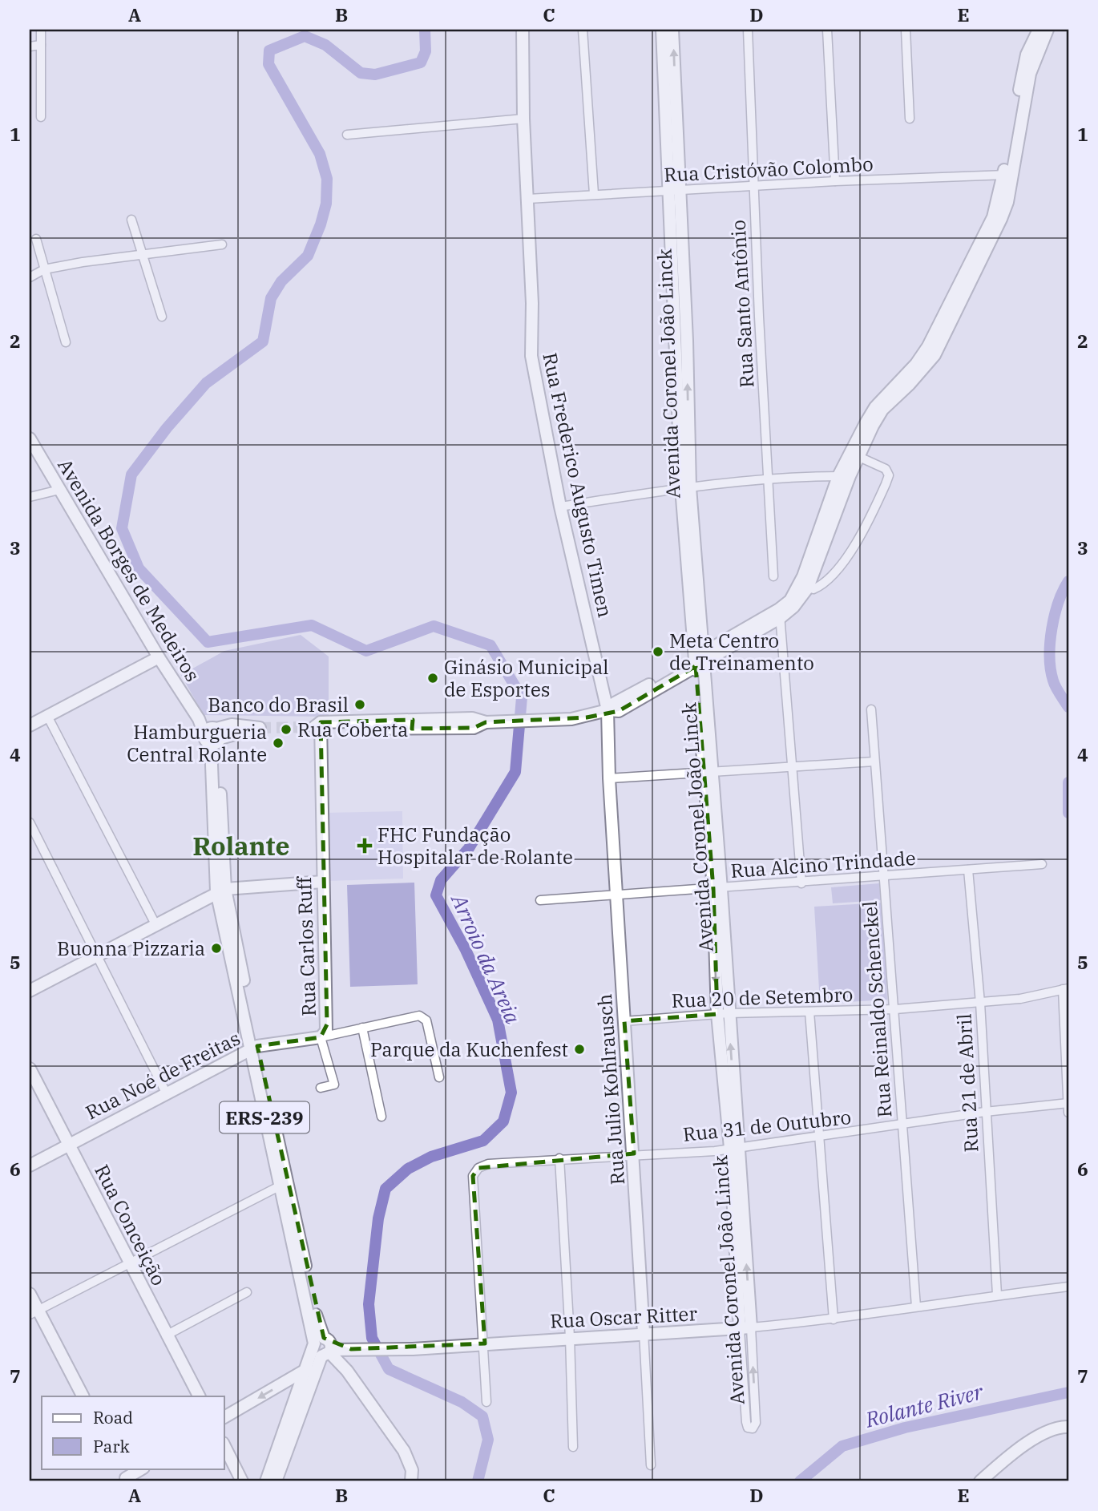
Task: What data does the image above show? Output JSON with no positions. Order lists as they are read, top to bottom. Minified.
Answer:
{"streets":{"main road":["Avenida Coronel João Linck","Rua Frederico Augusto Timen","Avenida Borges de Medeiros","Rua Carlos Ruff","Rua Noé de Freitas","Rua Julio Kohlrausch","ERS-239","Rua Conceição","Rua Oscar Ritter"],"street":["Rua Cristóvão Colombo","Rua Santo Antônio","Rua Alcino Trindade","Rua 20 de Setembro","Rua Reinaldo Schenckel","Rua 21 de Abril","Rua 31 de Outubro"]},"crossings":[["Rua Cristóvão Colombo","Rua Santo Antônio"],["Rua Cristóvão Colombo","Avenida Coronel João Linck"],["Rua Cristóvão Colombo","Rua Frederico Augusto Timen"],["Avenida Coronel João Linck","Rua Alcino Trindade"],["Avenida Coronel João Linck","Rua 20 de Setembro"],["Avenida Coronel João Linck","Rua 31 de Outubro"],["Avenida Coronel João Linck","Rua Oscar Ritter"],["Rua Frederico Augusto Timen","Rua Carlos Ruff"],["Rua Frederico Augusto Timen","Rua Julio Kohlrausch"],["Avenida Borges de Medeiros","ERS-239"],["Rua Alcino Trindade","Rua Reinaldo Schenckel"],["Rua Alcino Trindade","Rua 21 de Abril"],["Rua Alcino Trindade","Rua Julio Kohlrausch"],["Rua Carlos Ruff","Rua Noé de Freitas"],["Rua Carlos Ruff","Rua Julio Kohlrausch"],["Rua 20 de Setembro","Rua Reinaldo Schenckel"],["Rua 20 de Setembro","Rua 21 de Abril"],["Rua 20 de Setembro","Rua Julio Kohlrausch"],["Rua Reinaldo Schenckel","Rua 31 de Outubro"],["Rua Reinaldo Schenckel","Rua Oscar Ritter"],["Rua Noé de Freitas","ERS-239"],["Rua Noé de Freitas","Rua Conceição"],["Rua 21 de Abril","Rua 31 de Outubro"],["Rua 21 de Abril","Rua Oscar Ritter"],["Rua Julio Kohlrausch","Rua 31 de Outubro"],["Rua Julio Kohlrausch","Rua Oscar Ritter"],["ERS-239","Rua Oscar Ritter"],["Rua 31 de Outubro","Rua Oscar Ritter"]],"districts":["Rolante"],"water":["Arroio da Areia","Rolante River"],"places":{"other":["Meta Centro de Treinamento","Ginásio Municipal de Esportes","Banco do Brasil","Rua Coberta","Hamburgueria Central Rolante","Buonna Pizzaria","Parque da Kuchenfest"],"health":["FHC Fundação Hospitalar de Rolante"]},"legend":["Road","Park"],"grid":{"columns":["A","B","C","D","E"],"rows":["1","2","3","4","5","6","7"]}}
